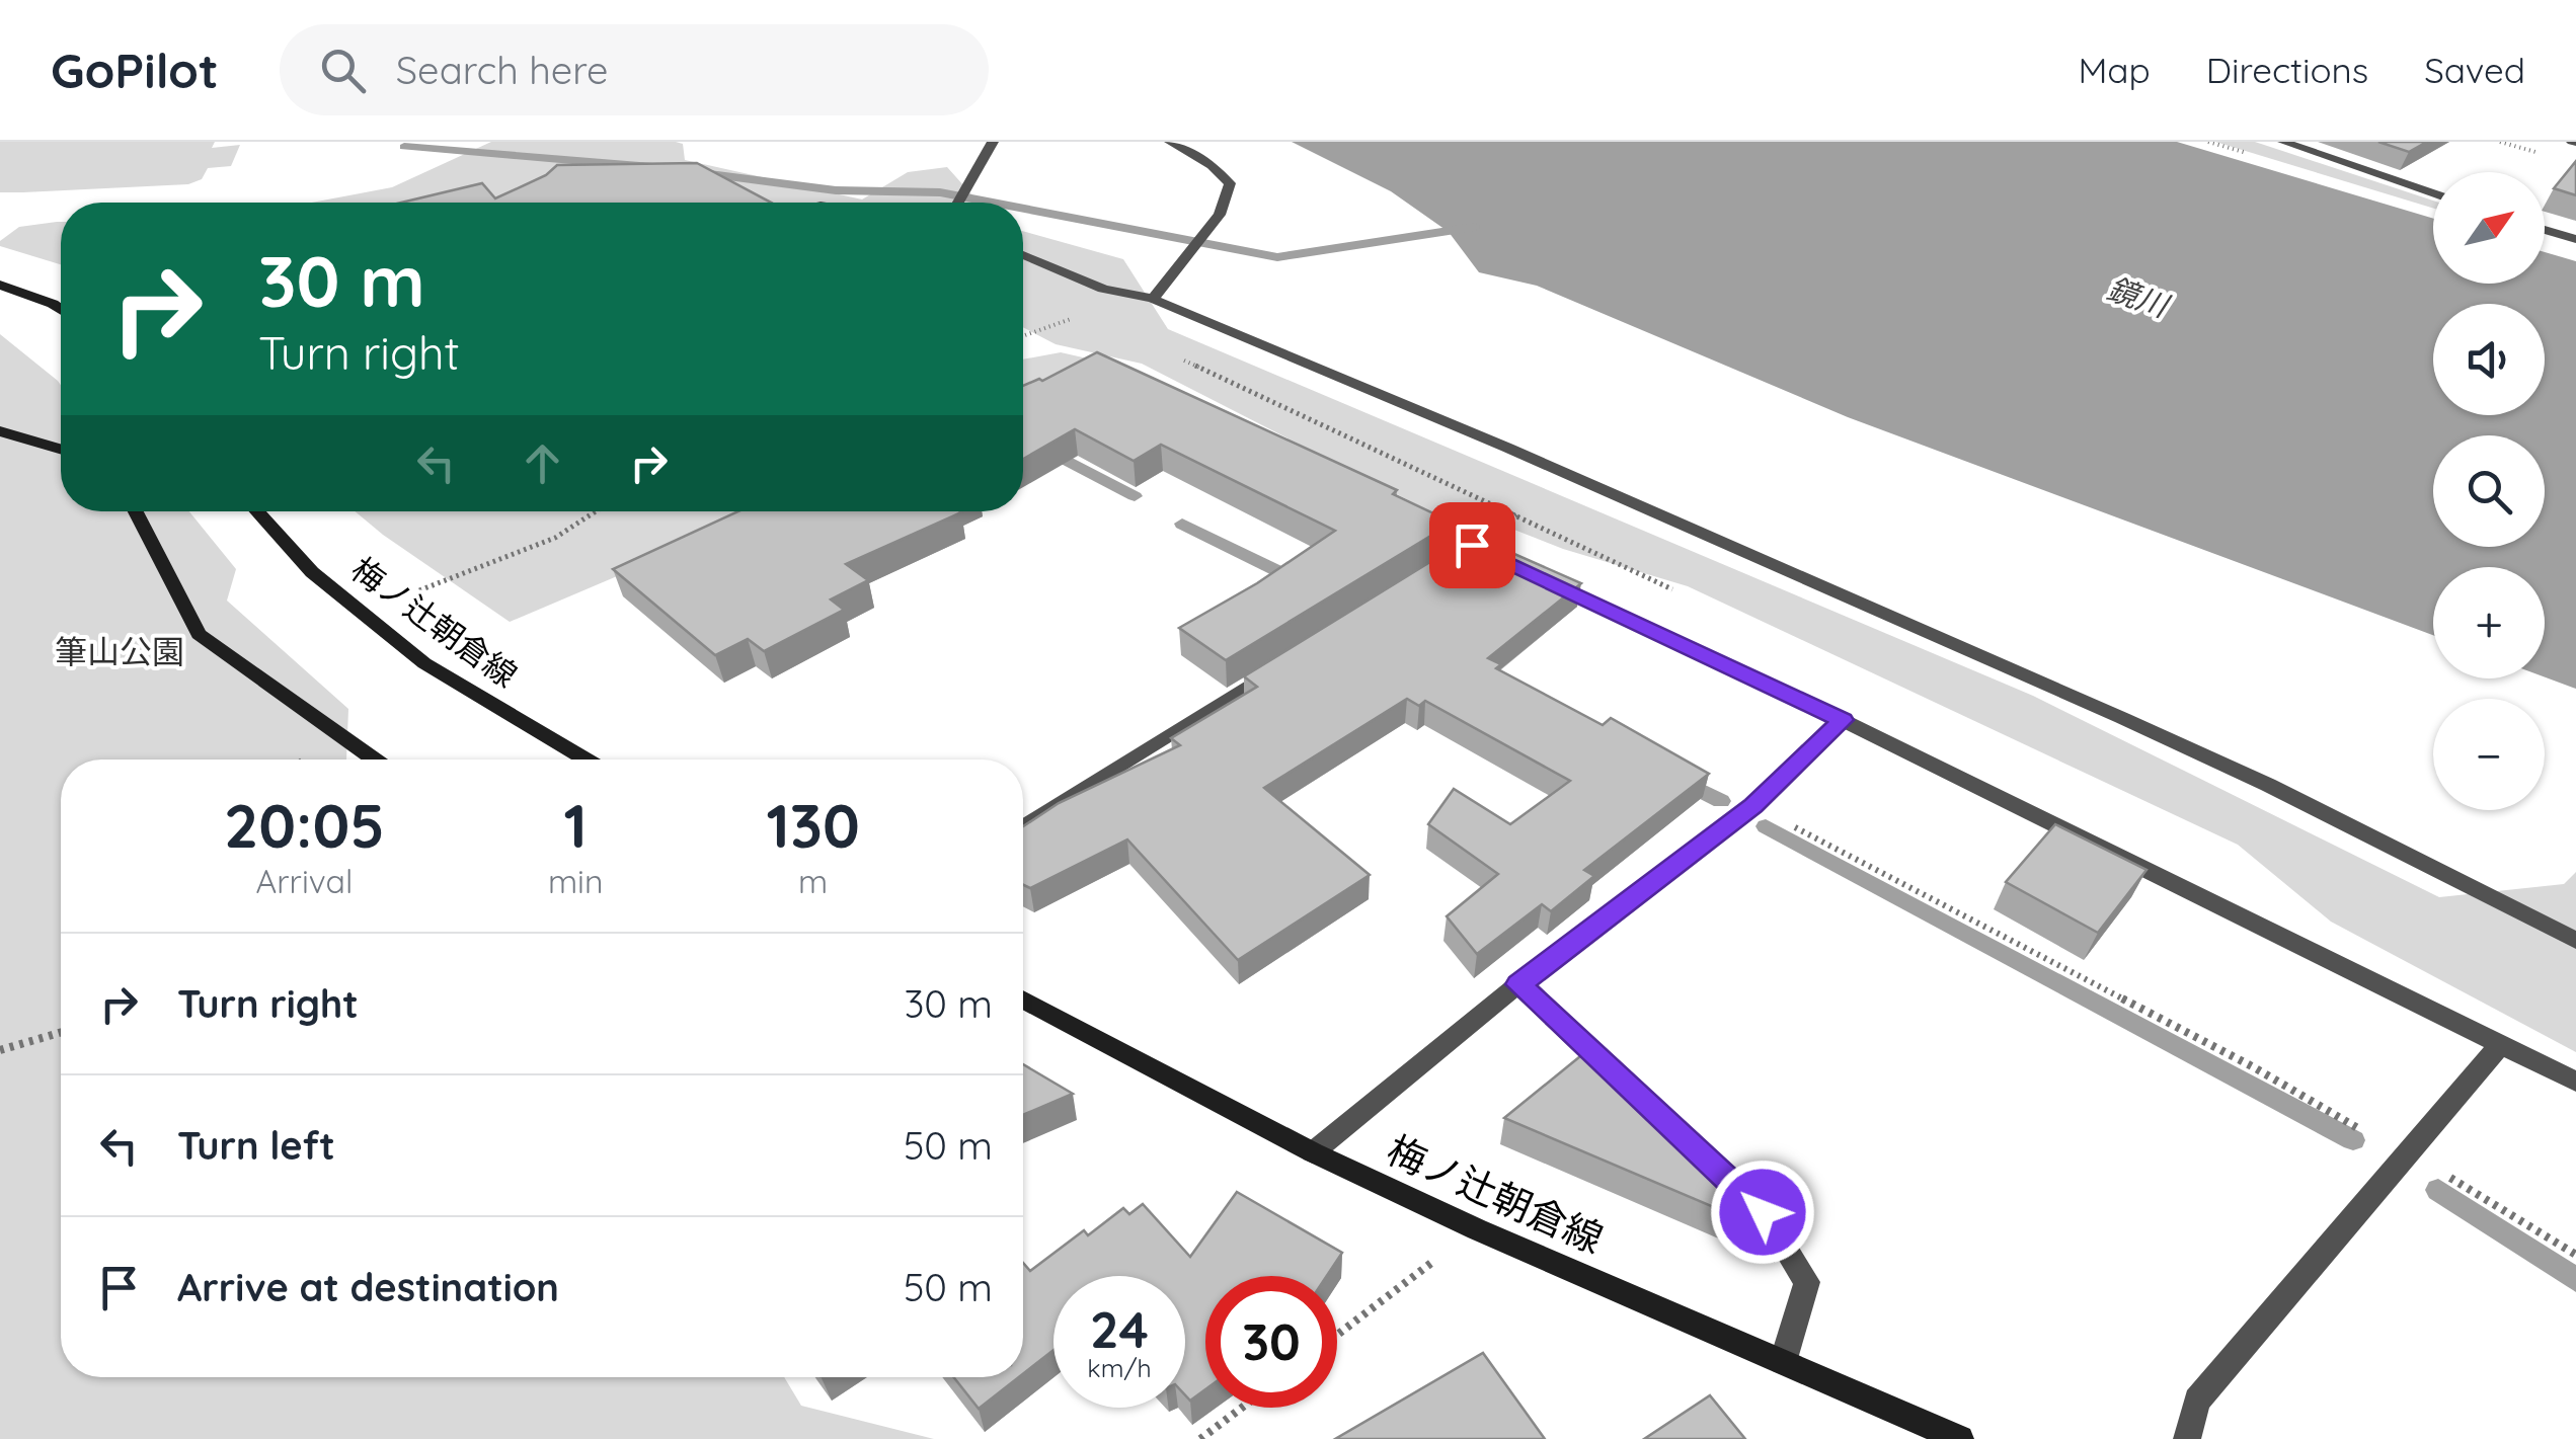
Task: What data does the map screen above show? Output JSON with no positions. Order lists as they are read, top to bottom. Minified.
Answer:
{"streets":{"main road":["梅ノ辻朝倉線"]},"water":["鏡川"],"parks":["筆山公園"],"north":"top right","page":{"header":"GoPilot","search":"Search here","nav":["Map","Directions","Saved"],"map_buttons":["+","−"],"turn":["30 m","Turn right"],"eta":["20:05","Arrival","1","min","130","m"],"list":[{"name":"Turn right","value":"30 m"},{"name":"Turn left","value":"50 m"},{"name":"Arrive at destination","value":"50 m"}],"speed":"24 km/h","limit":"30"}}
